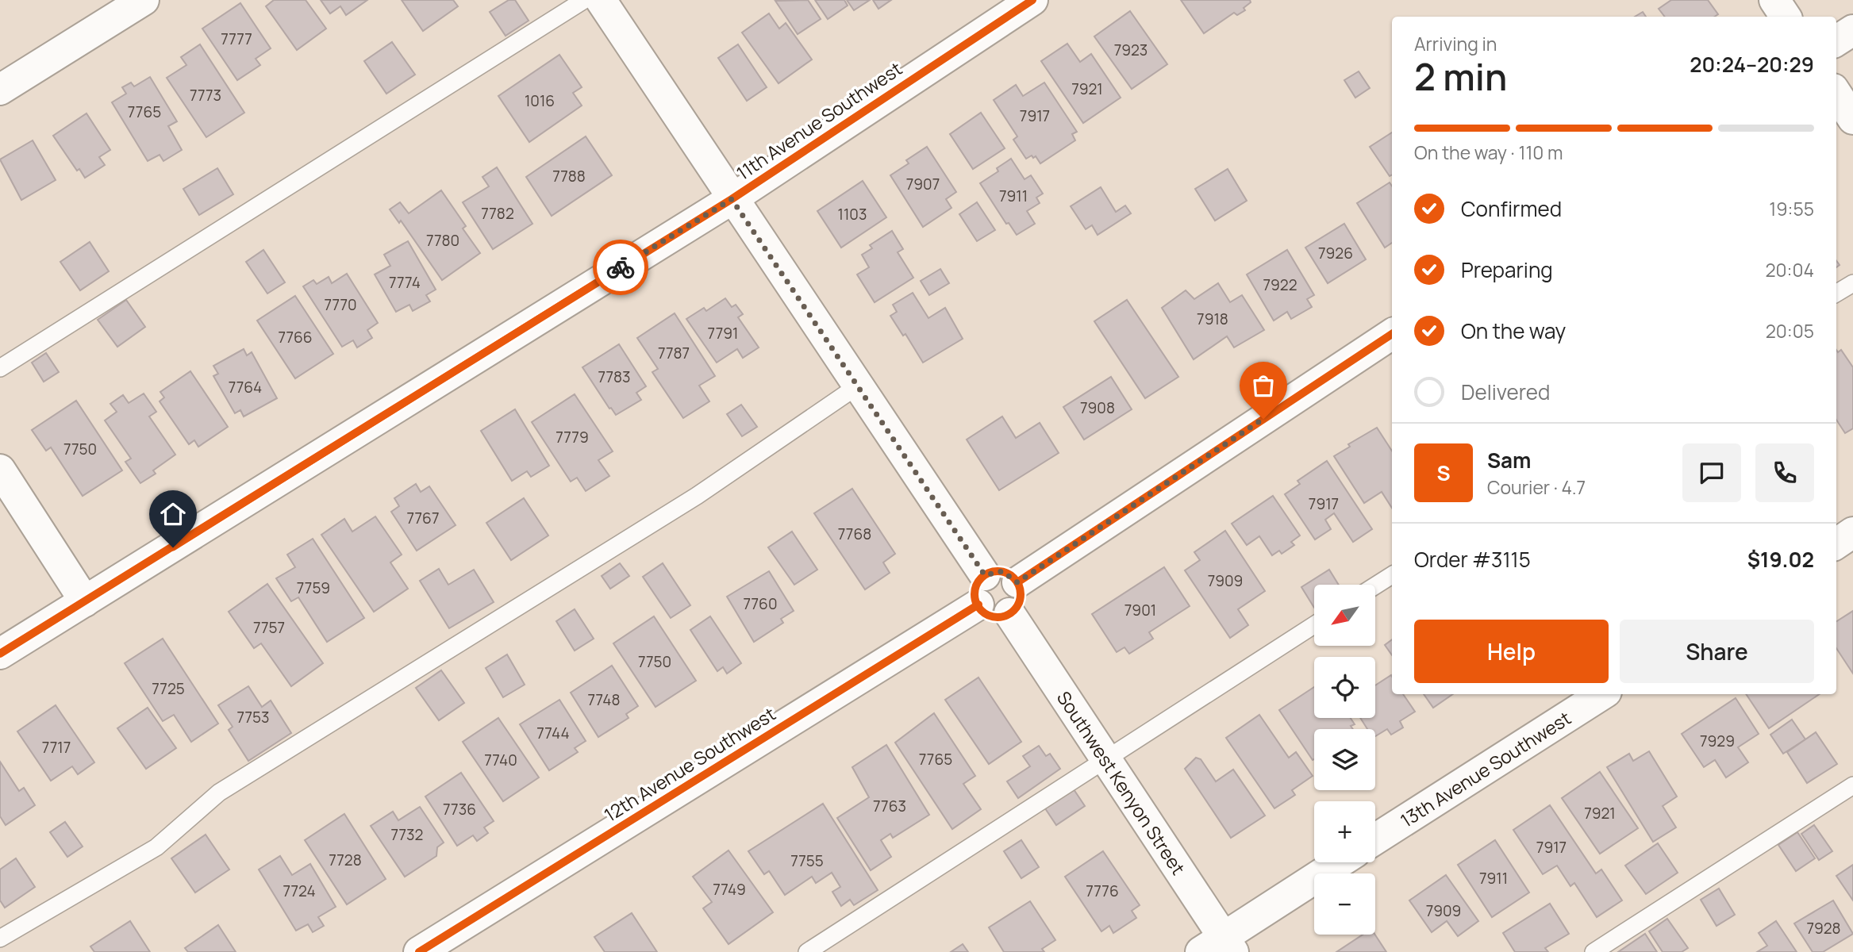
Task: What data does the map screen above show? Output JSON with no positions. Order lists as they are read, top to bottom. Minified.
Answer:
{"streets":{"street":["11th Avenue Southwest","12th Avenue Southwest","13th Avenue Southwest","Southwest Kenyon Street"]},"crossings":[["12th Avenue Southwest","Southwest Kenyon Street"]],"house_numbers":["7777","7923","7921","7773","1016","7765","7917","7788","7907","7911","7782","1103","7780","7926","7774","7922","7770","7918","7791","7766","7787","7783","7764","7908","7779","7750","7917","7767","7768","7909","7759","7760","7901","7757","7750","7725","7748","7753","7744","7929","7717","7765","7740","7763","7736","7921","7732","7917","7728","7755","7911","7749","7724","7776","7909","7928"],"north":"bottom left","page":{"heading":["2 min","Arriving in","20:24–20:29"],"panel":["Sam","Courier · 4.7","Order #3115","$19.02"],"bar":"On the way · 110 m","list":[["Confirmed","19:55"],["Preparing","20:04"],["On the way","20:05"],"Delivered"],"round":"S","map_buttons":["+","−"],"buttons":["Help","Share"]}}
